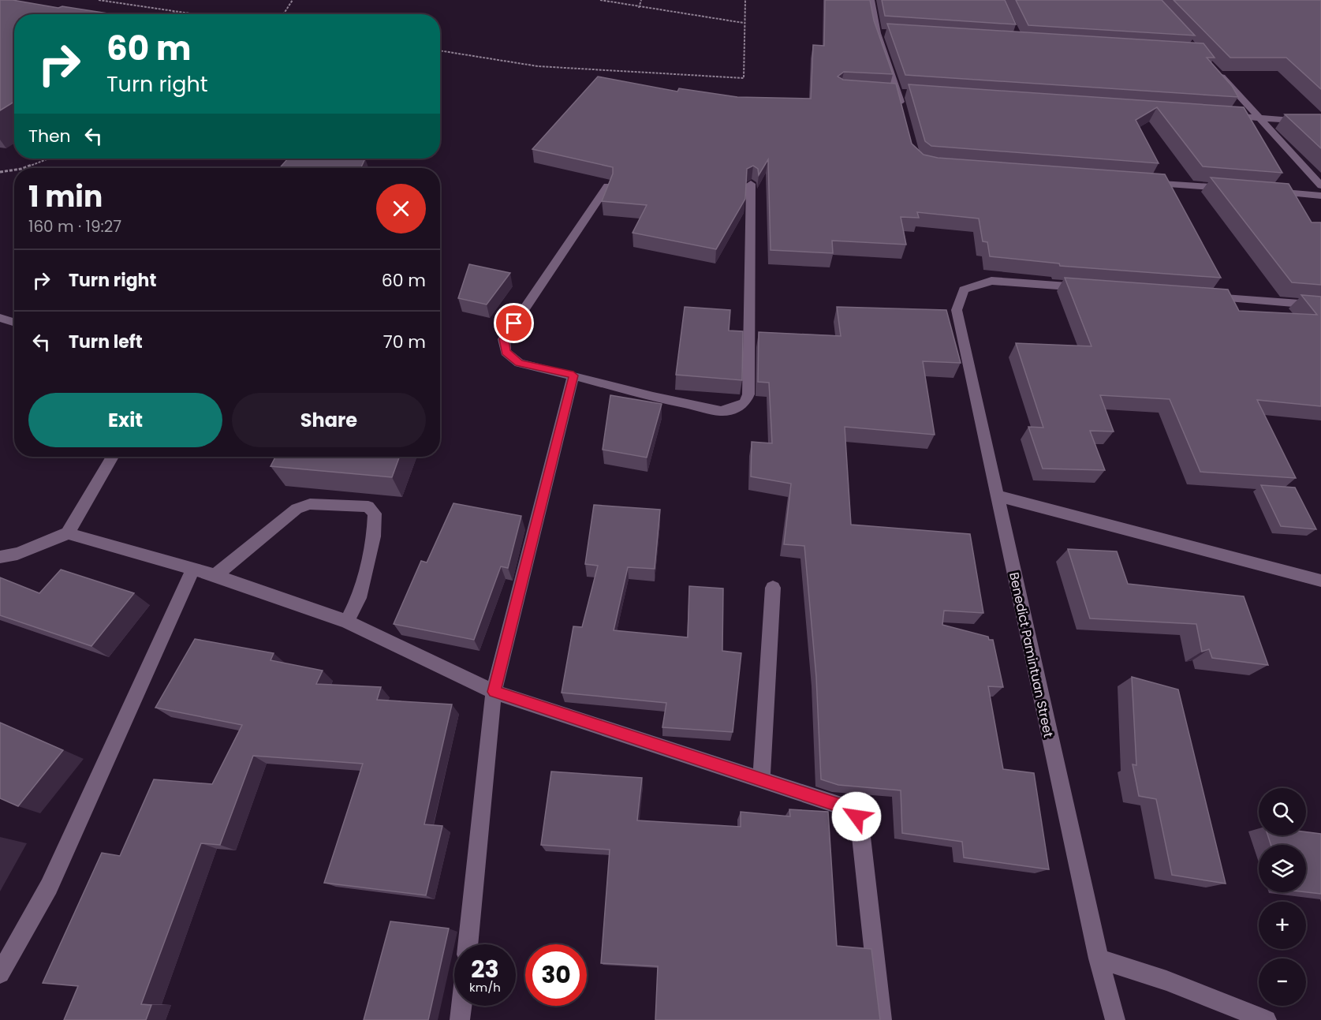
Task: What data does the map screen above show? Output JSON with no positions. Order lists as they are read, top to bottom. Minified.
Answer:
{"streets":{"street":["Benedict Pamintuan Street"]},"page":{"turn":["60 m","Turn right"],"then":"Then","heading":["1 min","160 m · 19:27"],"list":[{"name":"Turn right","value":"60 m"},{"name":"Turn left","value":"70 m"}],"buttons":["Exit","Share"],"map_buttons":["+","−"],"speed":"23 km/h","limit":"30"}}
